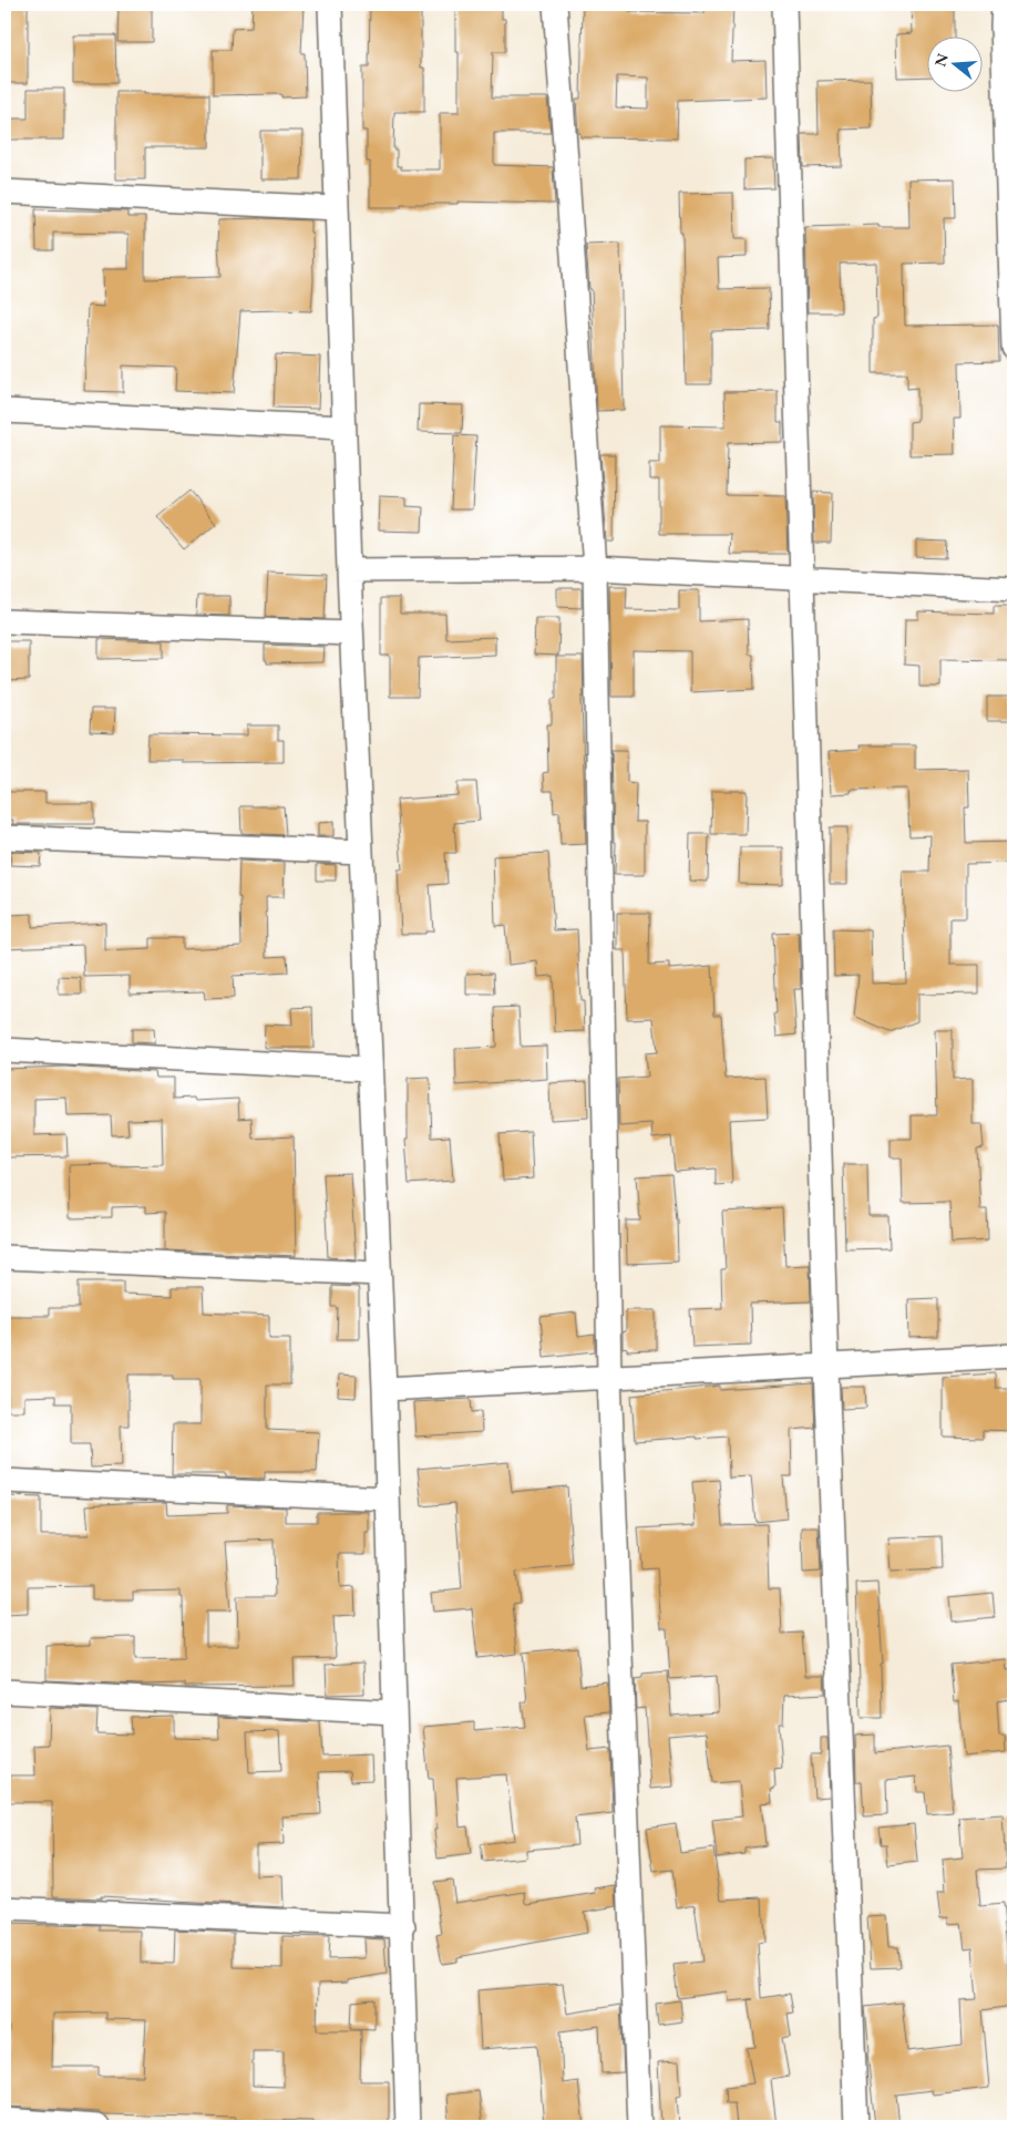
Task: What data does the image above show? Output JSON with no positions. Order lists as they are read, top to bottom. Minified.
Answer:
{"north":"left"}
